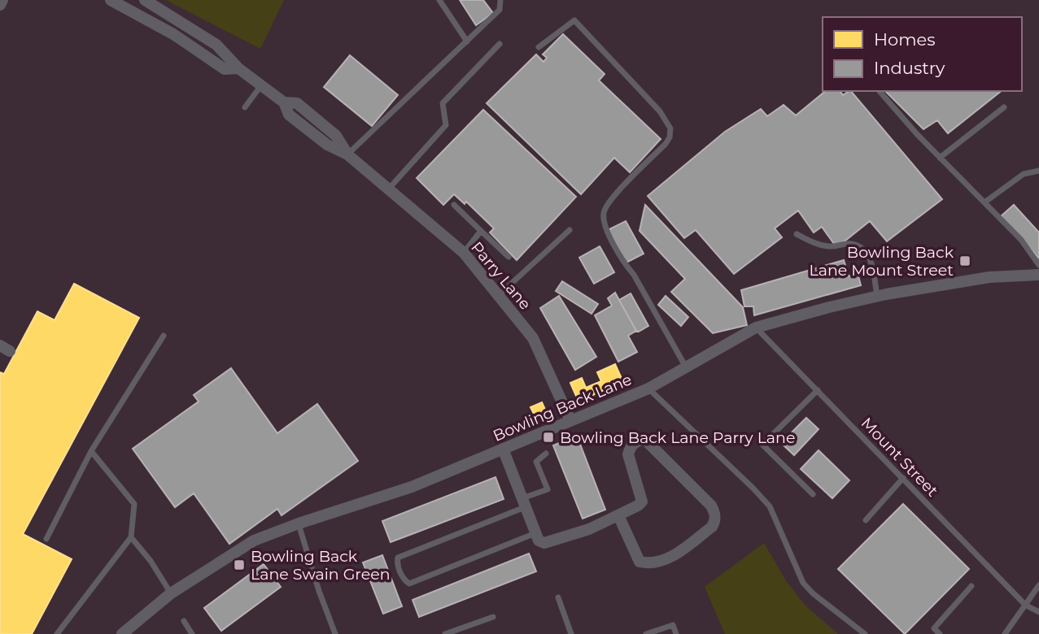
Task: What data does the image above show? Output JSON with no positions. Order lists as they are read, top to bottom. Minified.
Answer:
{"streets":{"street":["Parry Lane","Bowling Back Lane"],"lane":["Mount Street"]},"crossings":[["Parry Lane","Bowling Back Lane"],["Bowling Back Lane","Mount Street"]],"places":{"transit":["Bowling Back Lane Mount Street","Bowling Back Lane Parry Lane","Bowling Back Lane Swain Green"]},"legend":["Homes","Industry"]}
